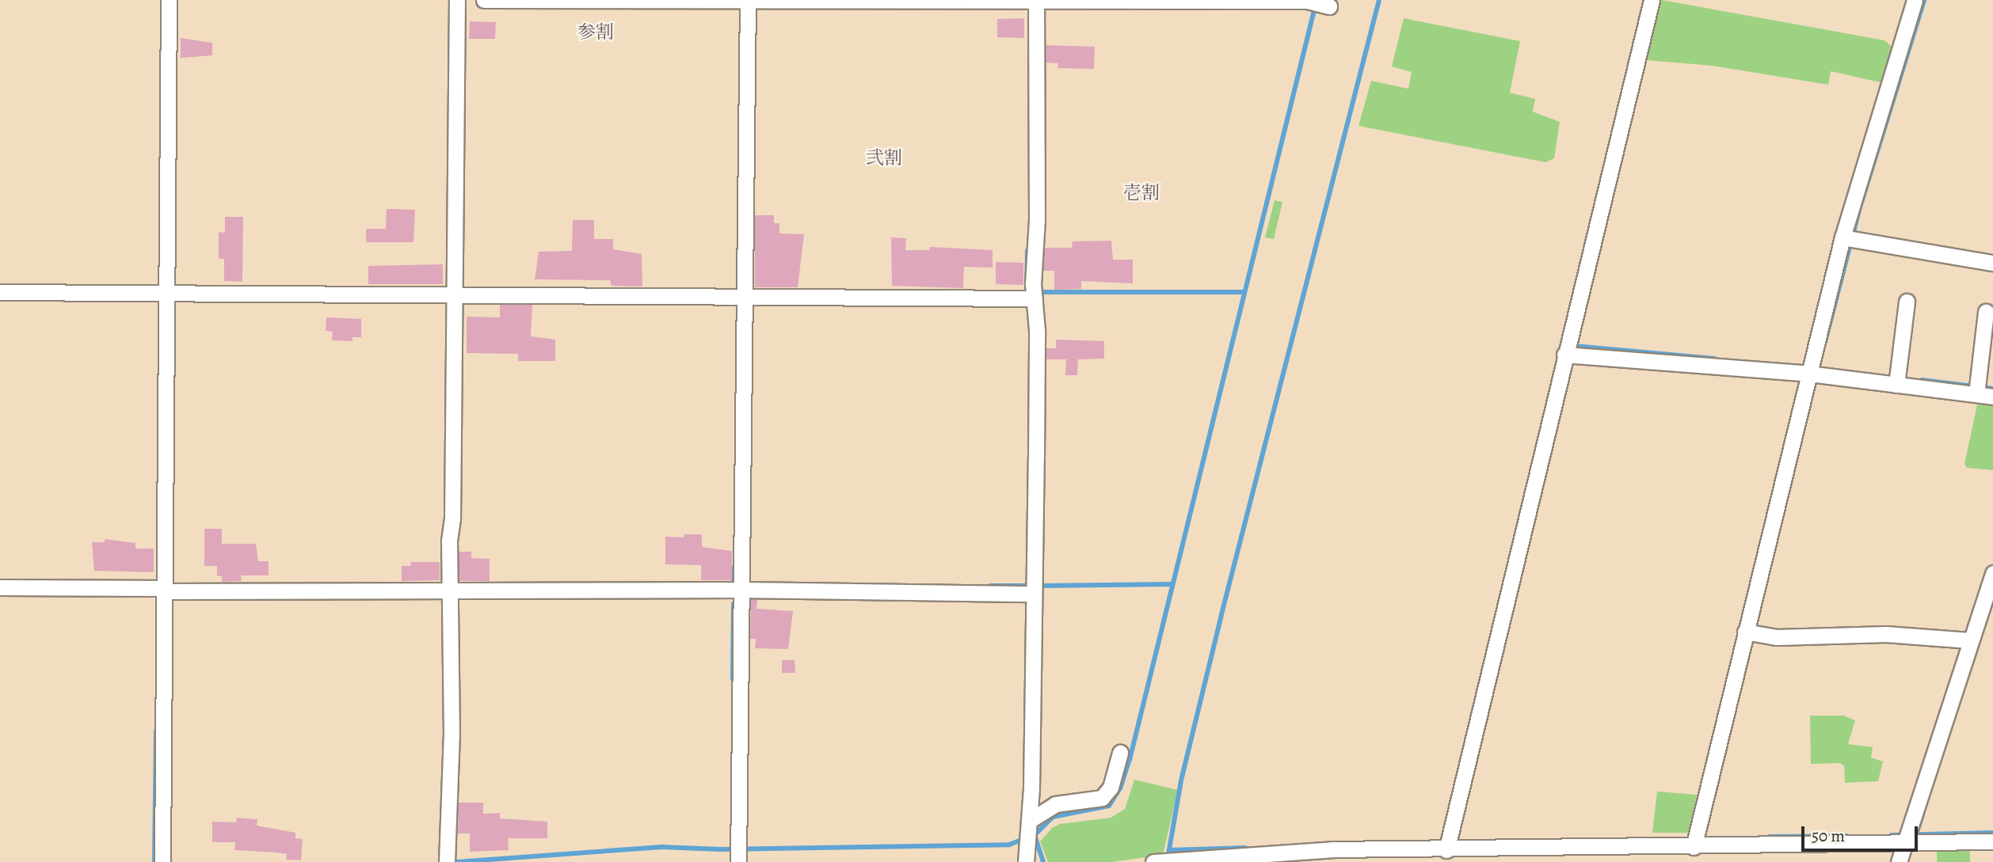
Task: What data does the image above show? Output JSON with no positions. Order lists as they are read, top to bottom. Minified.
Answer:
{"districts":["参割","弐割","壱割"],"scale_bar":"50 m"}
